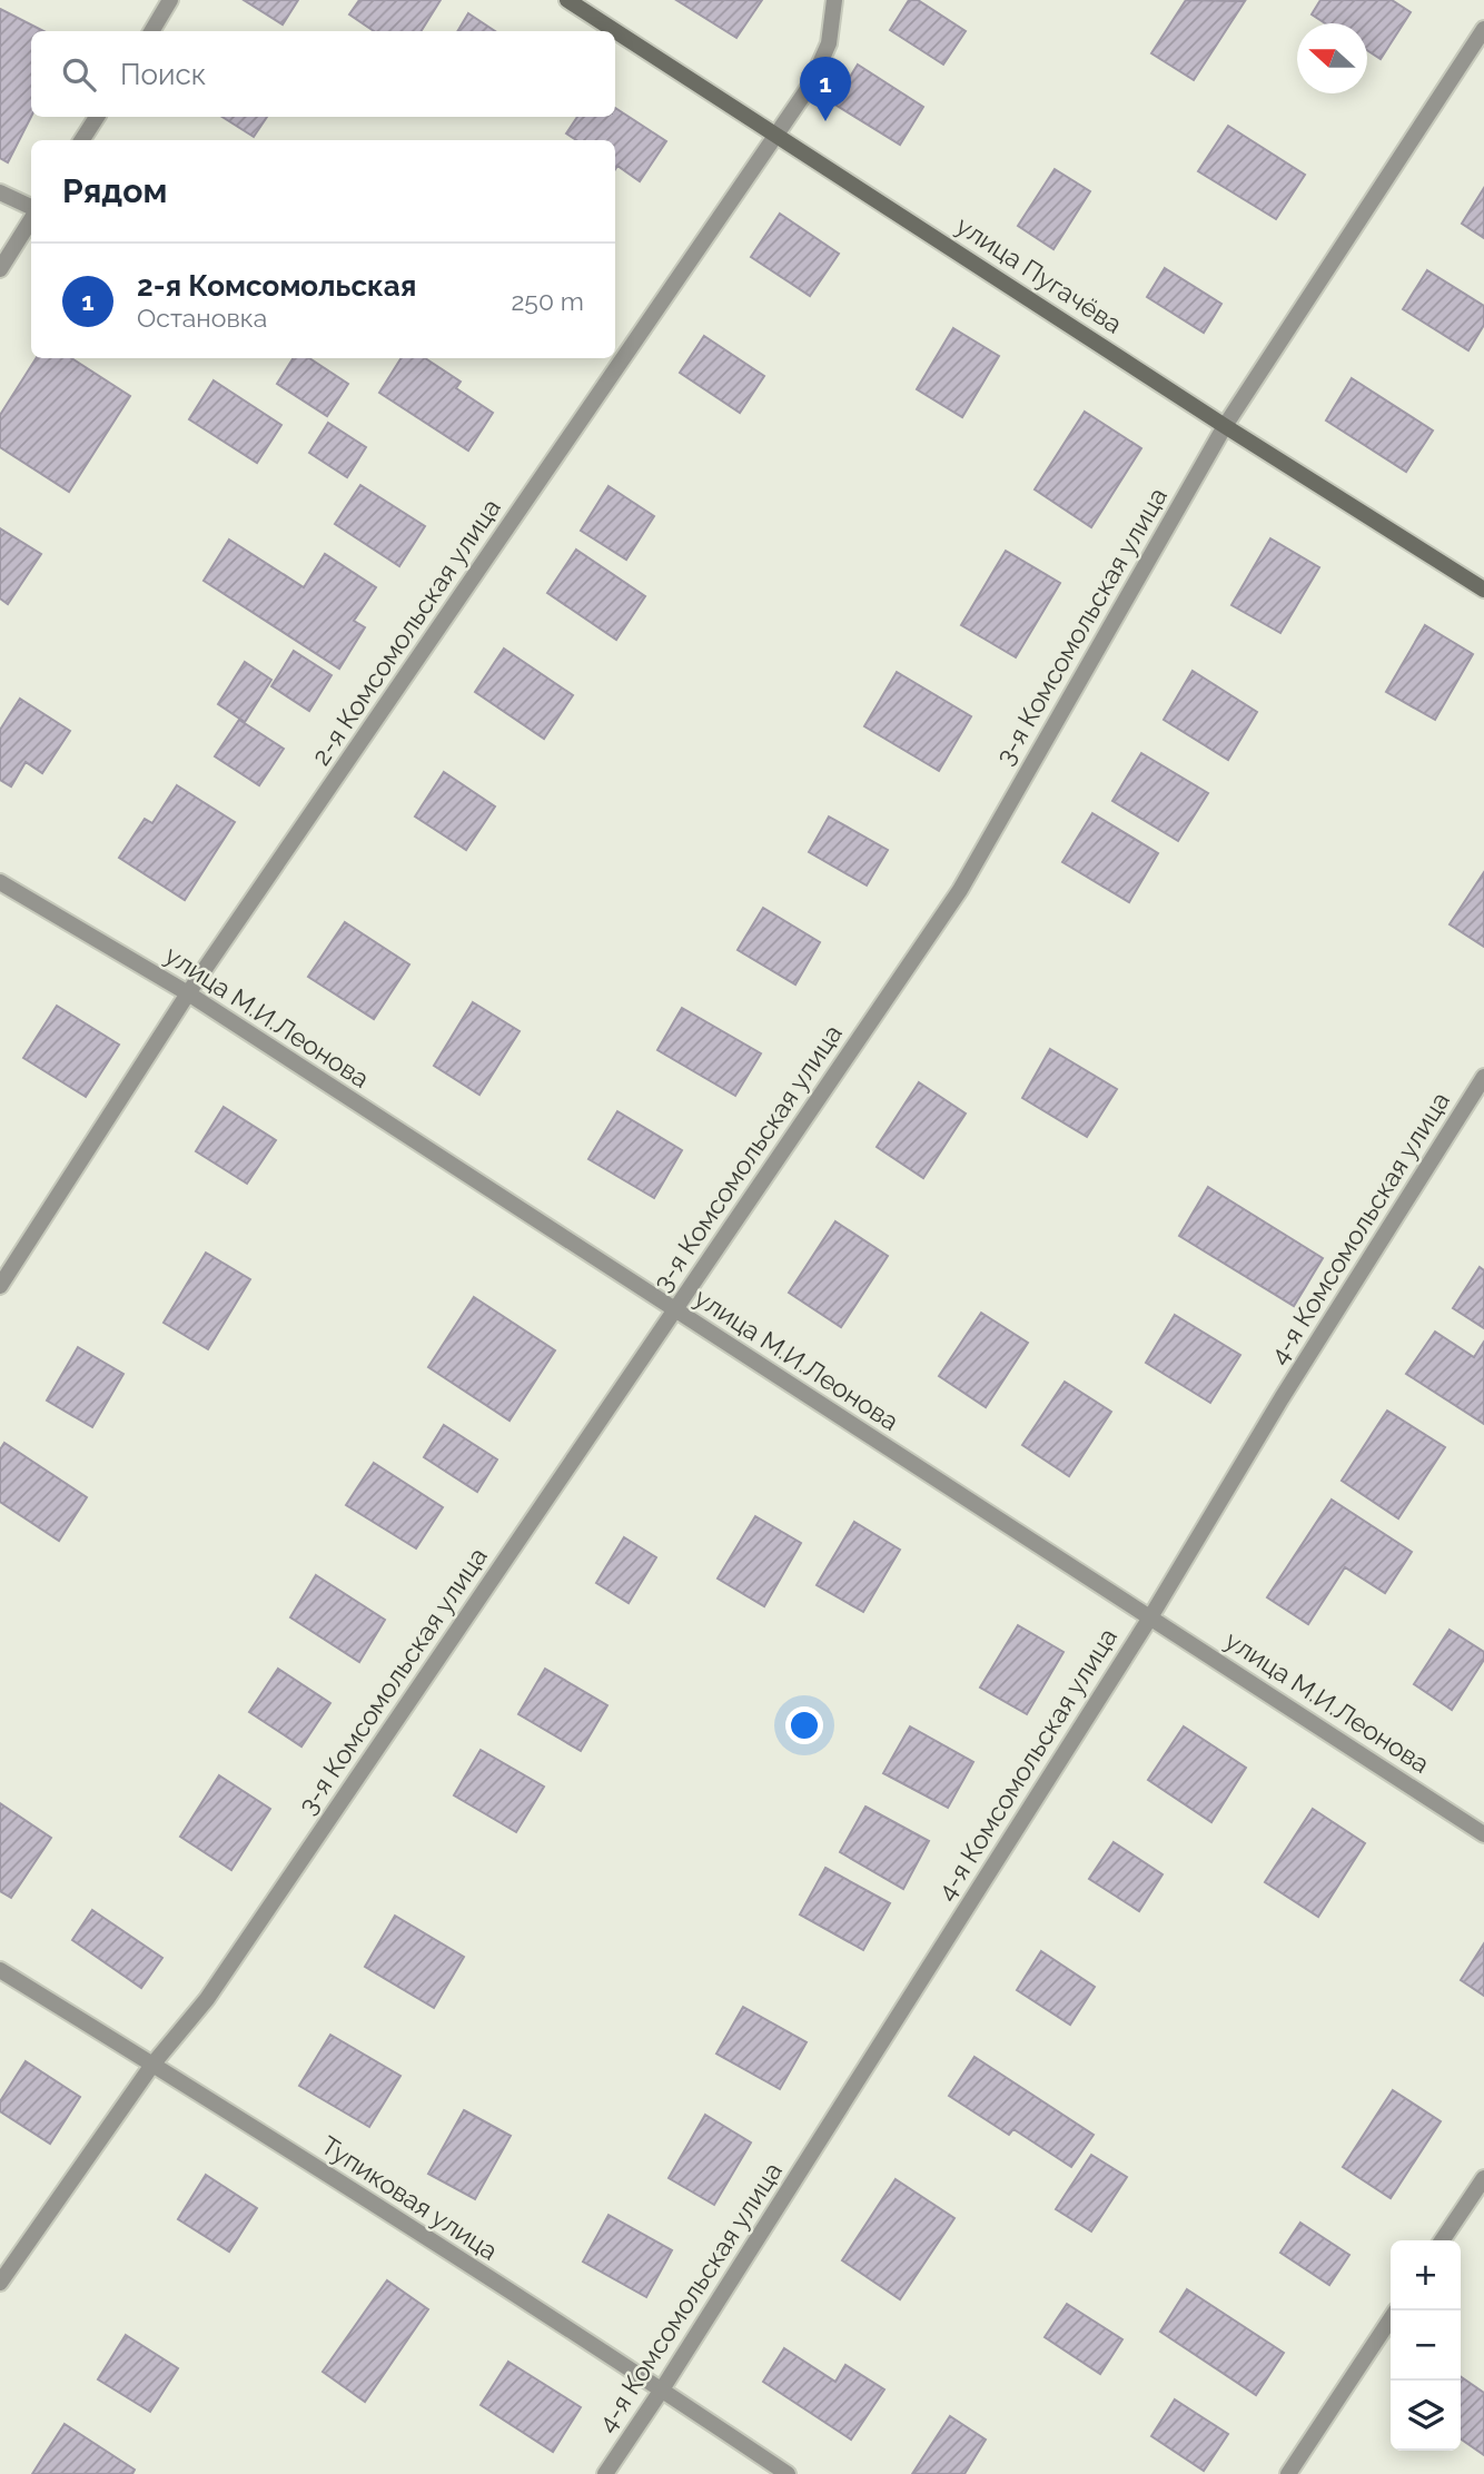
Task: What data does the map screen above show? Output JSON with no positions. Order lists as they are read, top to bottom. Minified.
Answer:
{"streets":{"main road":["улица Пугачёва"],"street":["3-я Комсомольская улица","2-я Комсомольская улица","улица М.И.Леонова","4-я Комсомольская улица","Тупиковая улица"]},"crossings":[["улица Пугачёва","3-я Комсомольская улица"],["улица Пугачёва","2-я Комсомольская улица"],["3-я Комсомольская улица","улица М.И.Леонова"],["3-я Комсомольская улица","Тупиковая улица"],["2-я Комсомольская улица","улица М.И.Леонова"],["улица М.И.Леонова","4-я Комсомольская улица"],["4-я Комсомольская улица","Тупиковая улица"]],"north":"left","page":{"search":"Поиск","pins":"1","heading":"Рядом","list":[{"mark":"1","name":"2-я Комсомольская","note":"Остановка","value":"250 m"}],"map_buttons":["+","−"]}}
